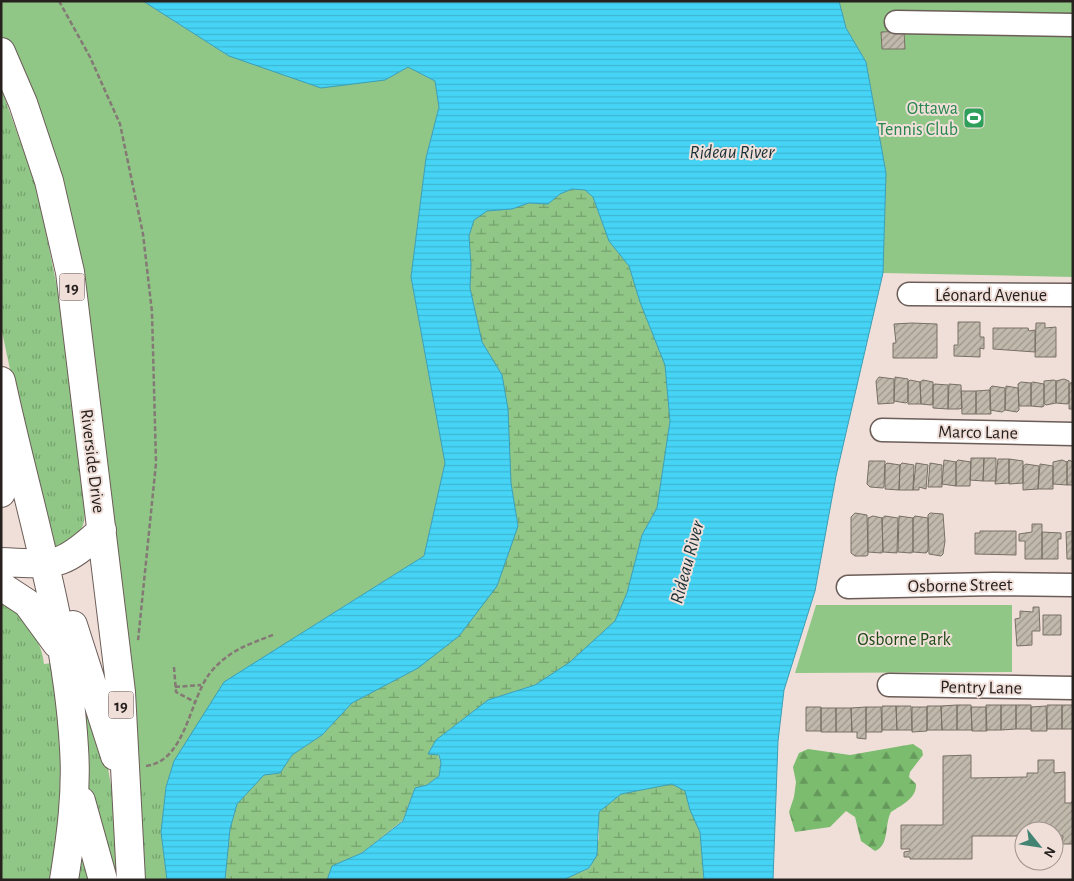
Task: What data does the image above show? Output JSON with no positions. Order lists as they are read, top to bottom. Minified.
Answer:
{"streets":{"main road":["19","Riverside Drive"],"street":["Léonard Avenue","Marco Lane","Osborne Street","Pentry Lane"]},"water":["Rideau River"],"parks":["Osborne Park"],"places":{"sports":["Ottawa Tennis Club"]},"north":"bottom right"}
